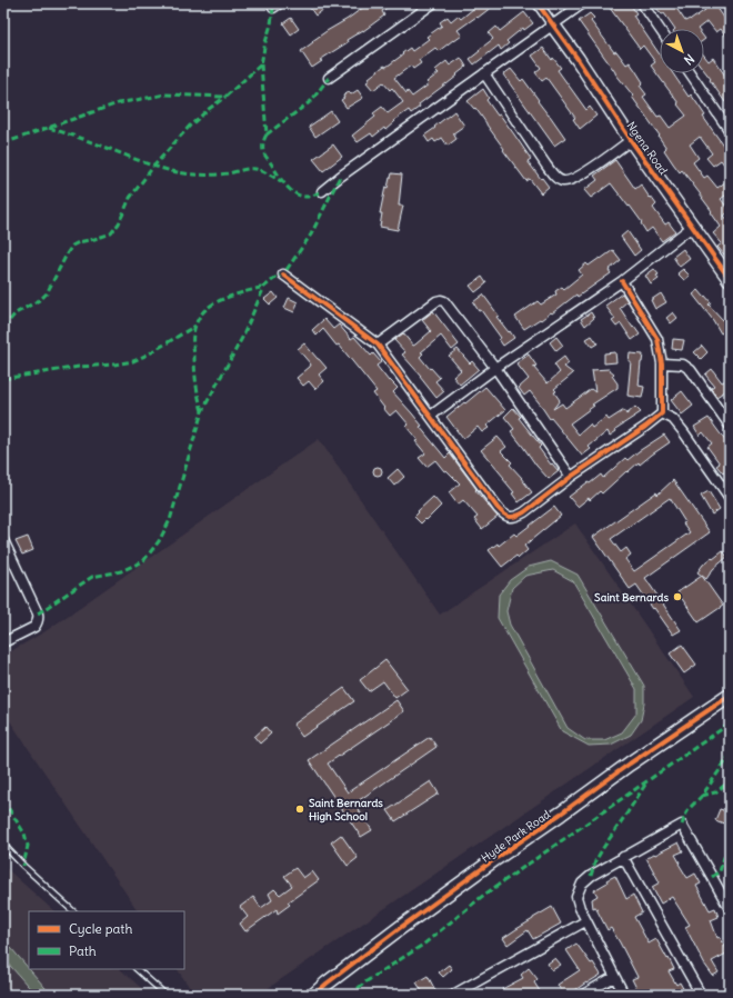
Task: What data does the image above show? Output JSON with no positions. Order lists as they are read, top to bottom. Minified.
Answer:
{"streets":{"street":["Ngena Road","Hyde Park Road"]},"places":["Saint Bernards","Saint Bernards High School"],"legend":["Cycle path","Path"],"north":"bottom right"}
